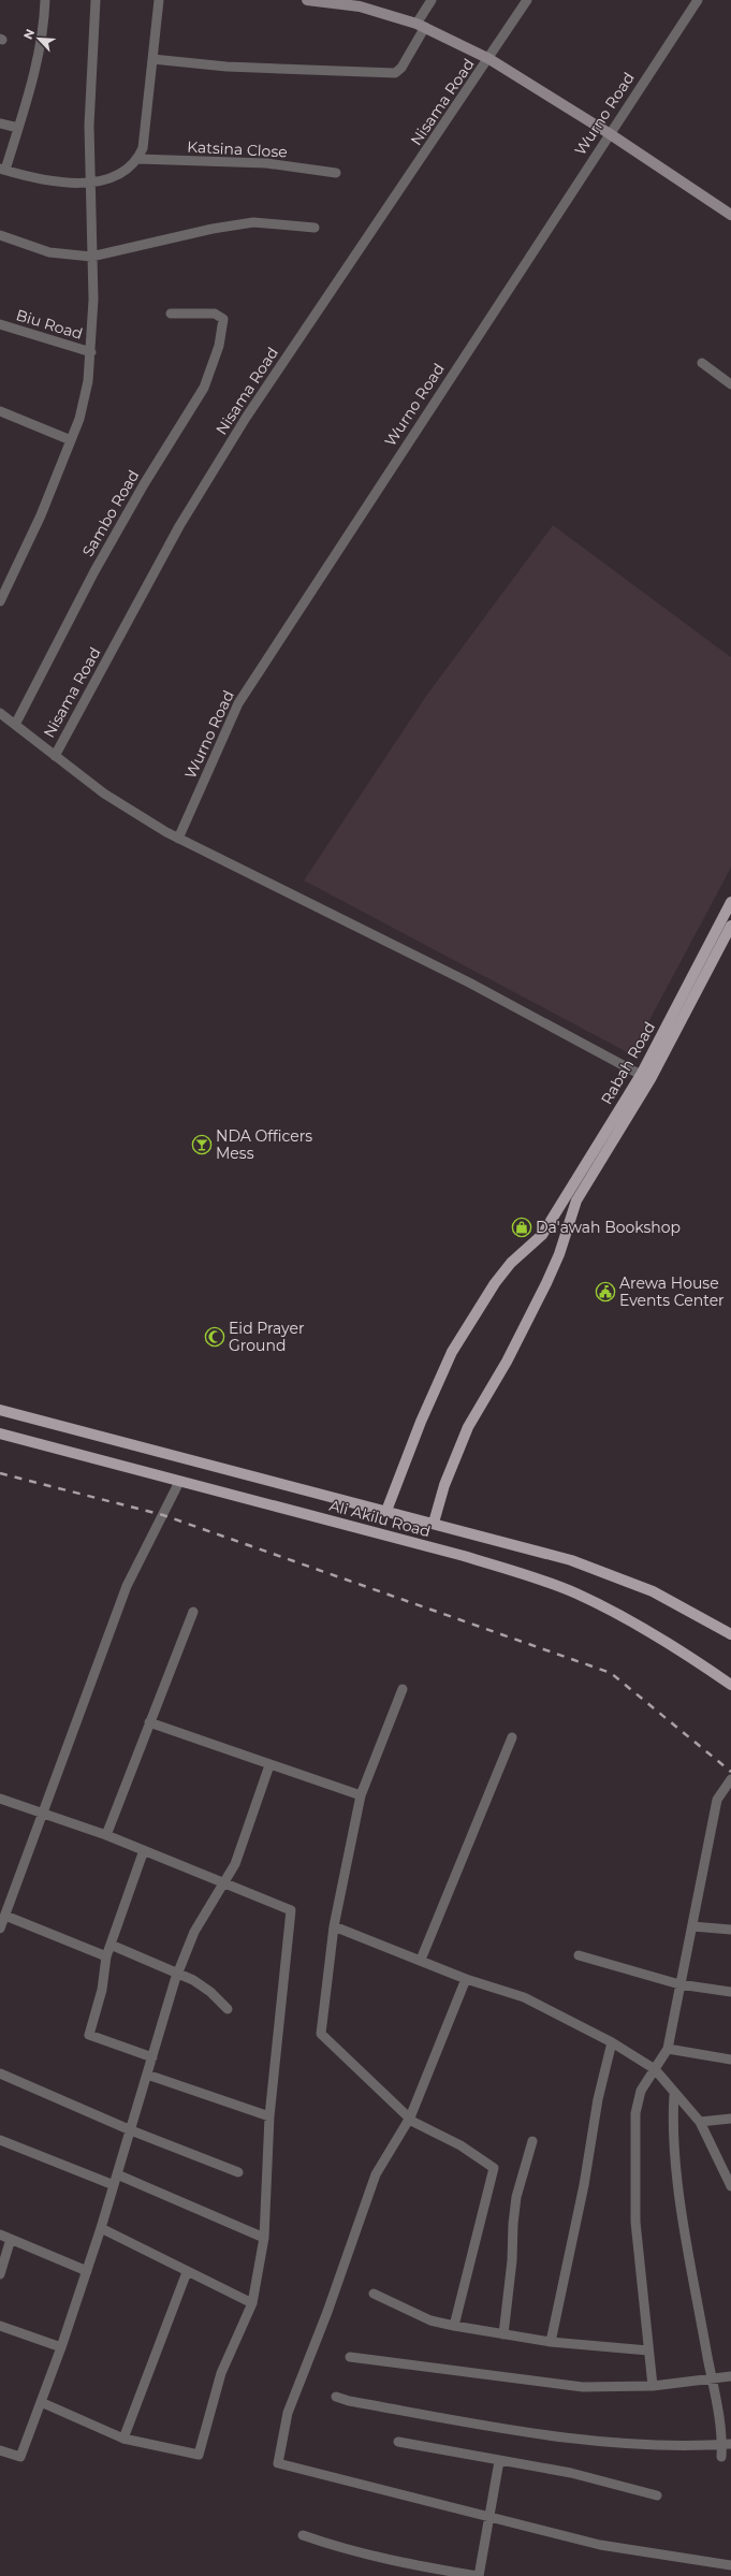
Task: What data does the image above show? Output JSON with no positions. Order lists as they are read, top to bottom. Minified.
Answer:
{"streets":{"main road":["Rabah Road","Ali Akilu Road"],"street":["Nisama Road","Wurno Road","Katsina Close","Biu Road","Sambo Road"]},"crossings":[["Rabah Road","Ali Akilu Road"]],"places":{"bar":["NDA Officers Mess"],"shop":["Da'awah Bookshop"],"public building":["Arewa House Events Center"],"mosque":["Eid Prayer Ground"]},"north":"top left"}
